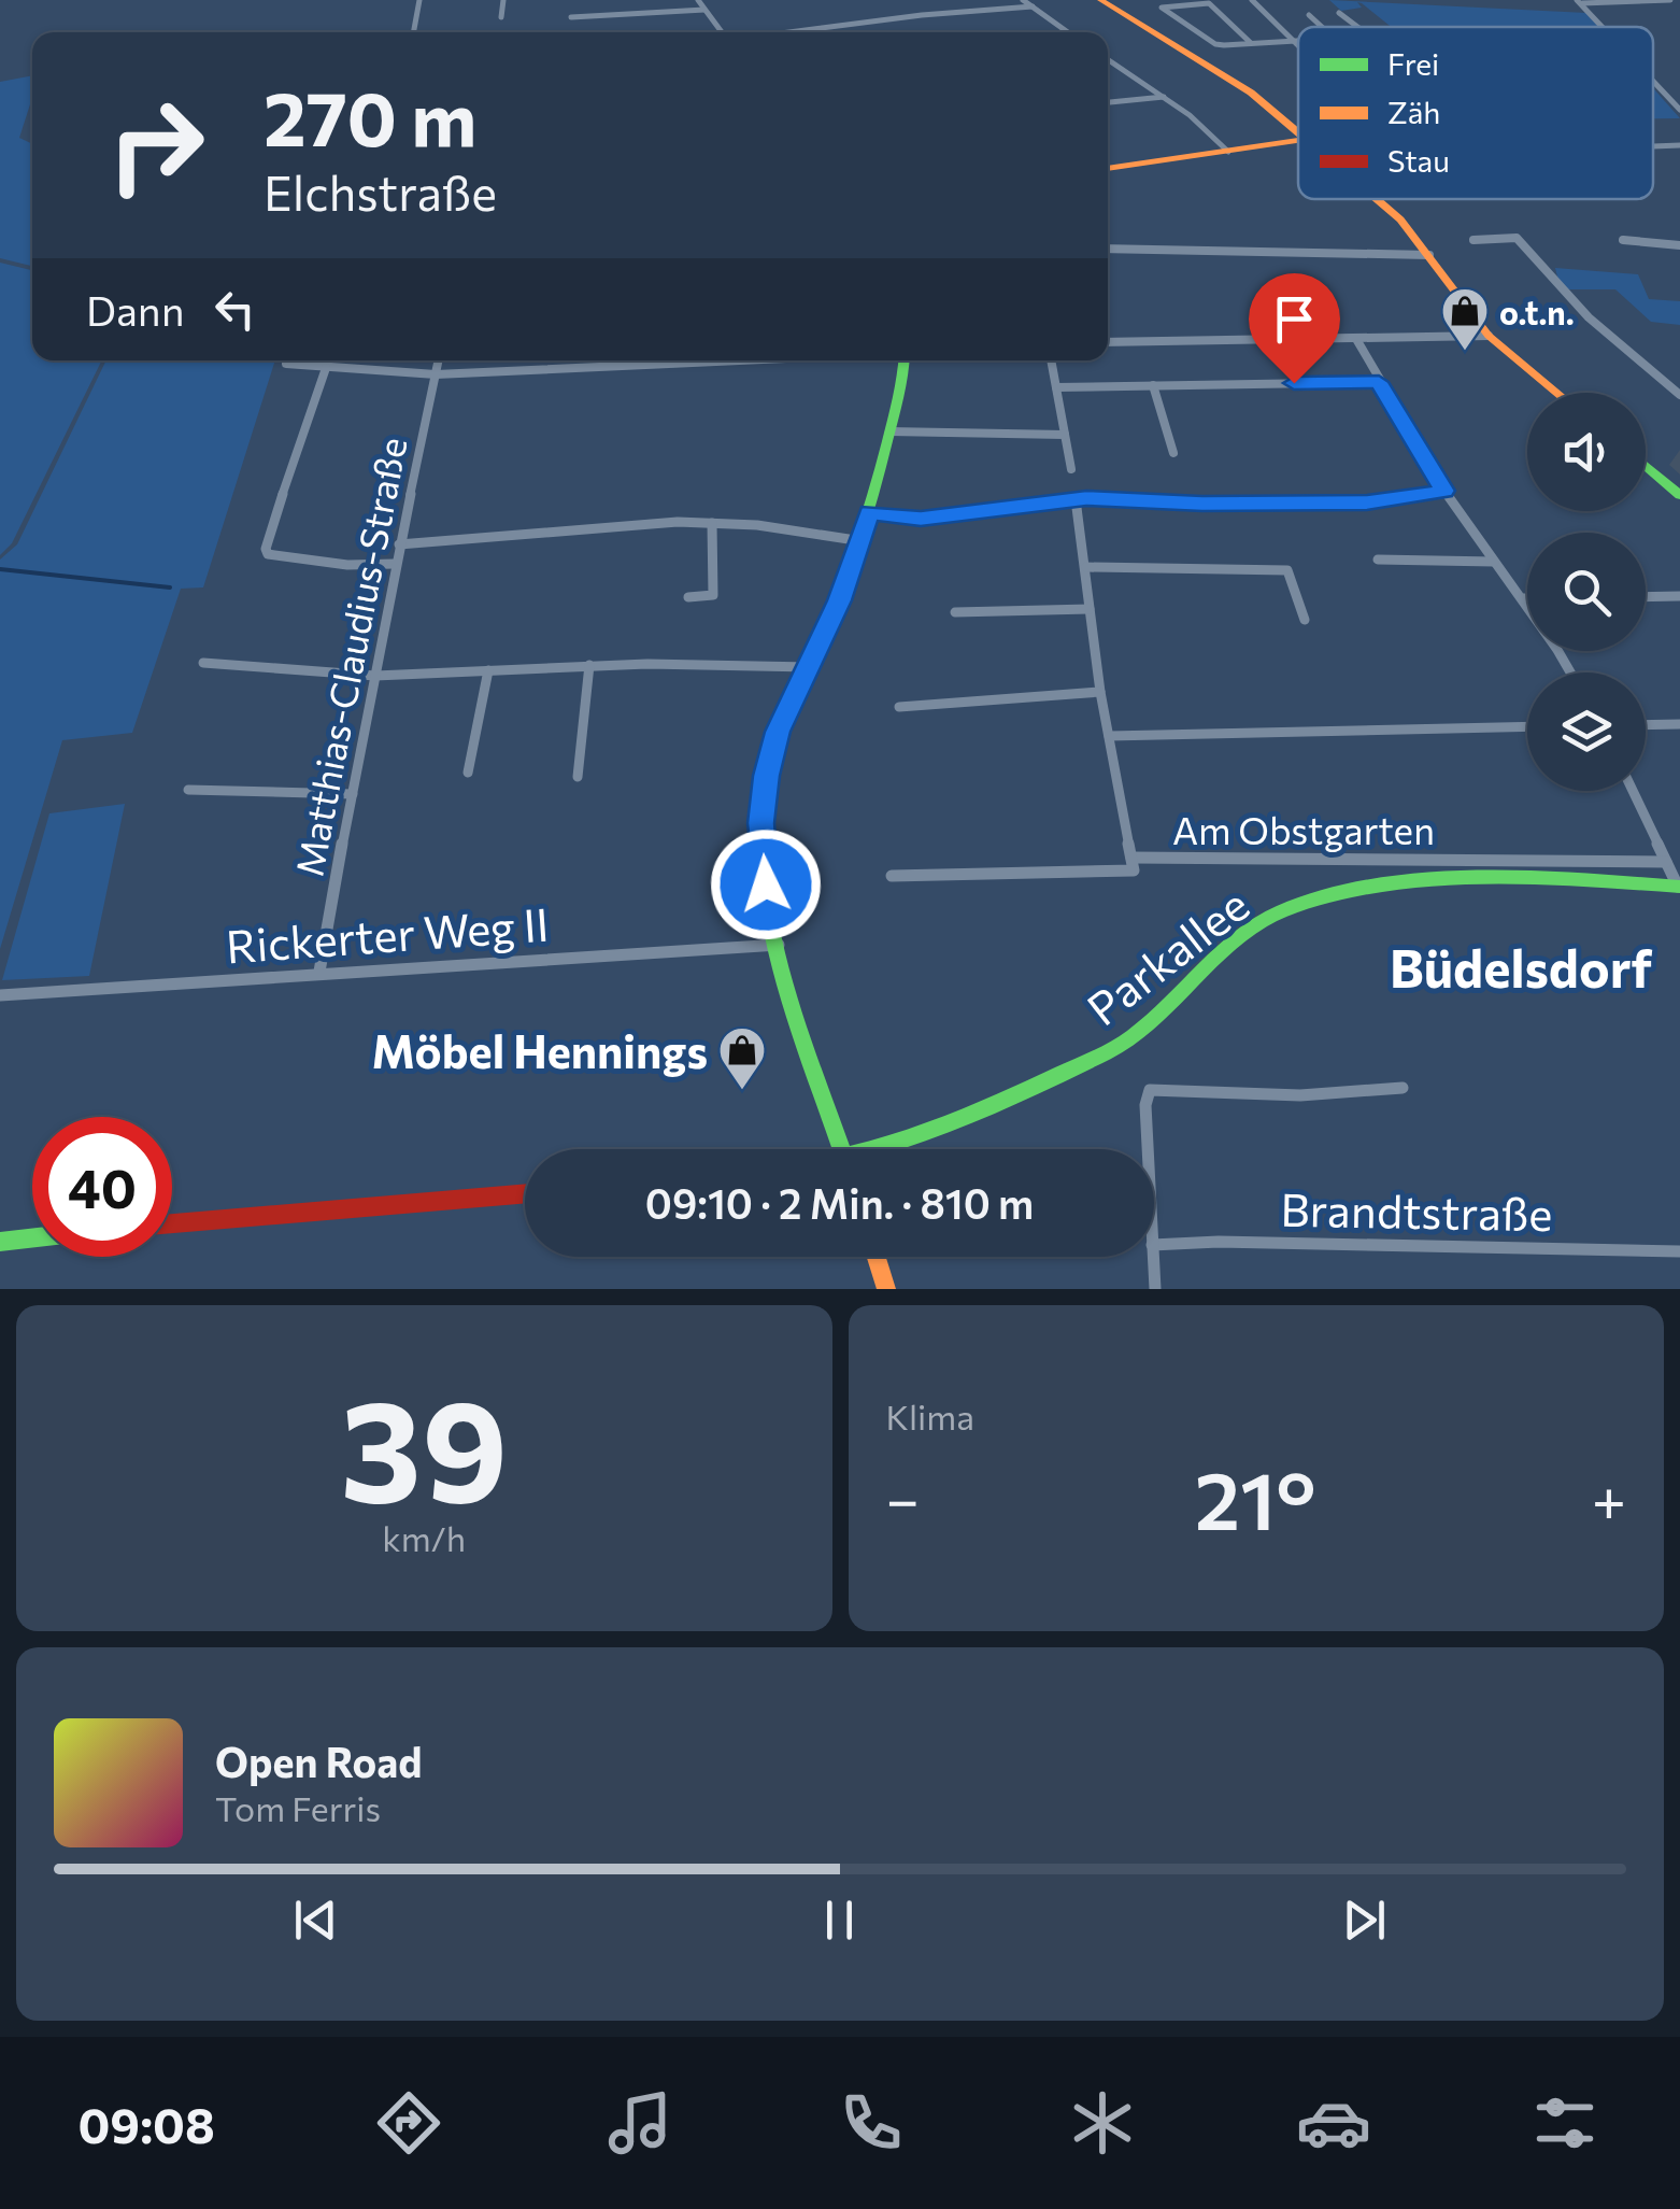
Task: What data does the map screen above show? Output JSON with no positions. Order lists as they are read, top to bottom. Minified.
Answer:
{"streets":{"street":["Matthias-Claudius-Straße","Am Obstgarten","Rickerter Weg II","Parkallee","Brandtstraße"]},"crossings":[["Matthias-Claudius-Straße","Rickerter Weg II"]],"districts":["Büdelsdorf"],"places":{"shop":["o.t.n.","Möbel Hennings"]},"legend":["Frei","Zäh","Stau"],"page":{"turn":["270 m","Elchstraße"],"then":"Dann","limit":"40","trip":"09:10 · 2 Min. · 810 m","tile":[["39","km/h"],"Klima"],"heat":["−","21°","+"],"song":["Open Road","Tom Ferris"],"tabs":"09:08"}}
